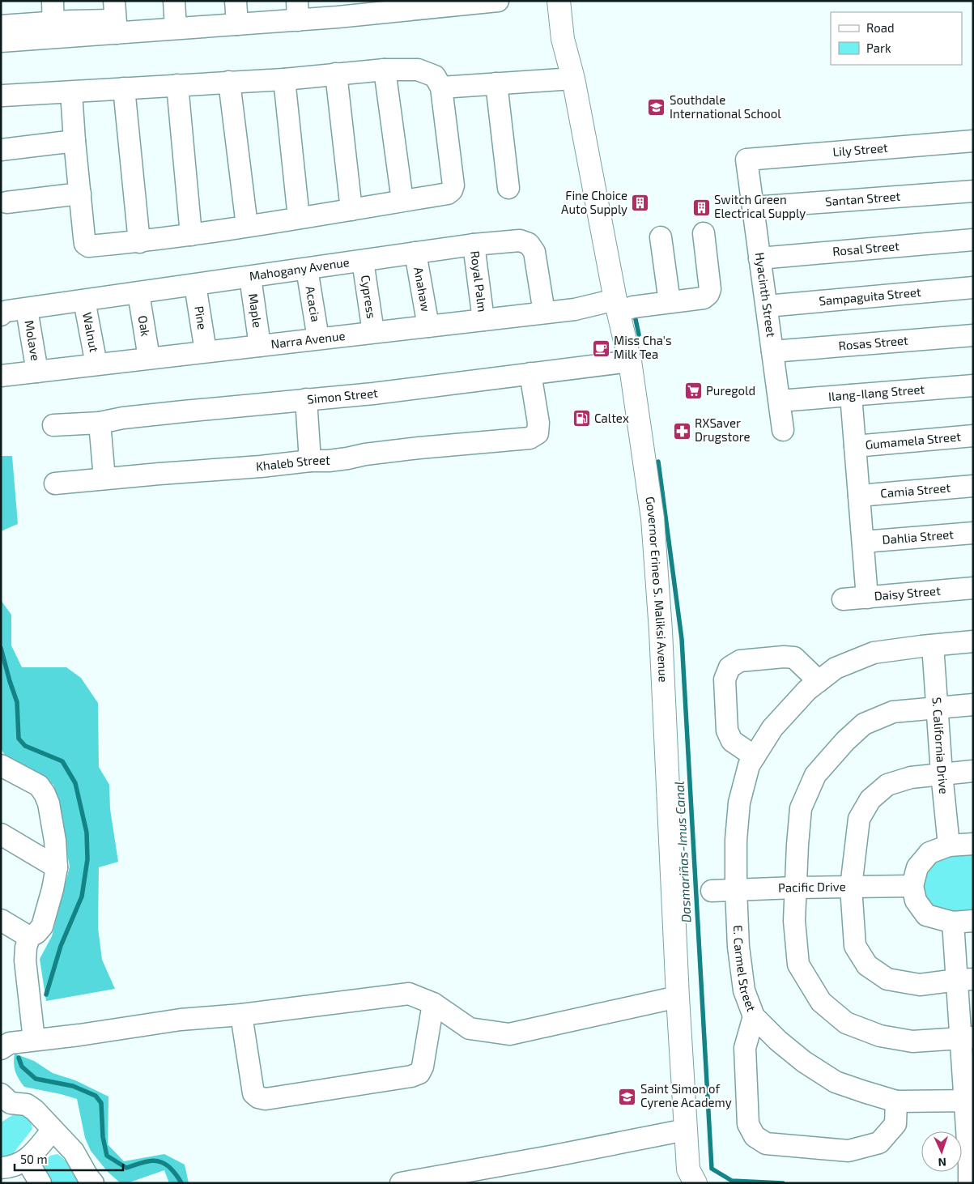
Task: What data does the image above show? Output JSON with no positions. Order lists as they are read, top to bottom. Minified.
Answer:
{"streets":{"main road":["Governor Erineo S. Maliksi Avenue"],"street":["Lily Street","Santan Street","Rosal Street","Mahogany Avenue","Royal Palm","Anahaw","Hyacinth Street","Cypress","Sampaguita Street","Acacia","Maple","Pine","Oak","Walnut","Molave","Narra Avenue","Rosas Street","Ilang-Ilang Street","Simon Street","Gumamela Street","Khaleb Street","Camia Street","Dahlia Street","Daisy Street","S. California Drive","Pacific Drive","E. Carmel Street"]},"crossings":[["Lily Street","Hyacinth Street"],["Santan Street","Hyacinth Street"],["Rosal Street","Hyacinth Street"],["Mahogany Avenue","Royal Palm"],["Mahogany Avenue","Anahaw"],["Mahogany Avenue","Cypress"],["Mahogany Avenue","Acacia"],["Mahogany Avenue","Maple"],["Mahogany Avenue","Pine"],["Mahogany Avenue","Oak"],["Mahogany Avenue","Walnut"],["Mahogany Avenue","Molave"],["Mahogany Avenue","Narra Avenue"],["Royal Palm","Narra Avenue"],["Anahaw","Narra Avenue"],["Hyacinth Street","Sampaguita Street"],["Hyacinth Street","Rosas Street"],["Hyacinth Street","Ilang-Ilang Street"],["Cypress","Narra Avenue"],["Acacia","Narra Avenue"],["Maple","Narra Avenue"],["Pine","Narra Avenue"],["Oak","Narra Avenue"],["Walnut","Narra Avenue"],["Molave","Narra Avenue"],["Narra Avenue","Governor Erineo S. Maliksi Avenue"],["Simon Street","Khaleb Street"],["Simon Street","Governor Erineo S. Maliksi Avenue"],["S. California Drive","E. Carmel Street"],["Pacific Drive","E. Carmel Street"]],"water":["Dasmariñas-Imus Canal"],"places":{"school or university":["Southdale International School","Saint Simon of Cyrene Academy"],"building":["Fine Choice Auto Supply","Switch Green Electrical Supply"],"cafe":["Miss Cha's Milk Tea"],"supermarket":["Puregold"],"fuel station":["Caltex"],"pharmacy":["RXSaver Drugstore"]},"legend":["Road","Park"],"scale_bar":"50 m","north":"bottom"}
